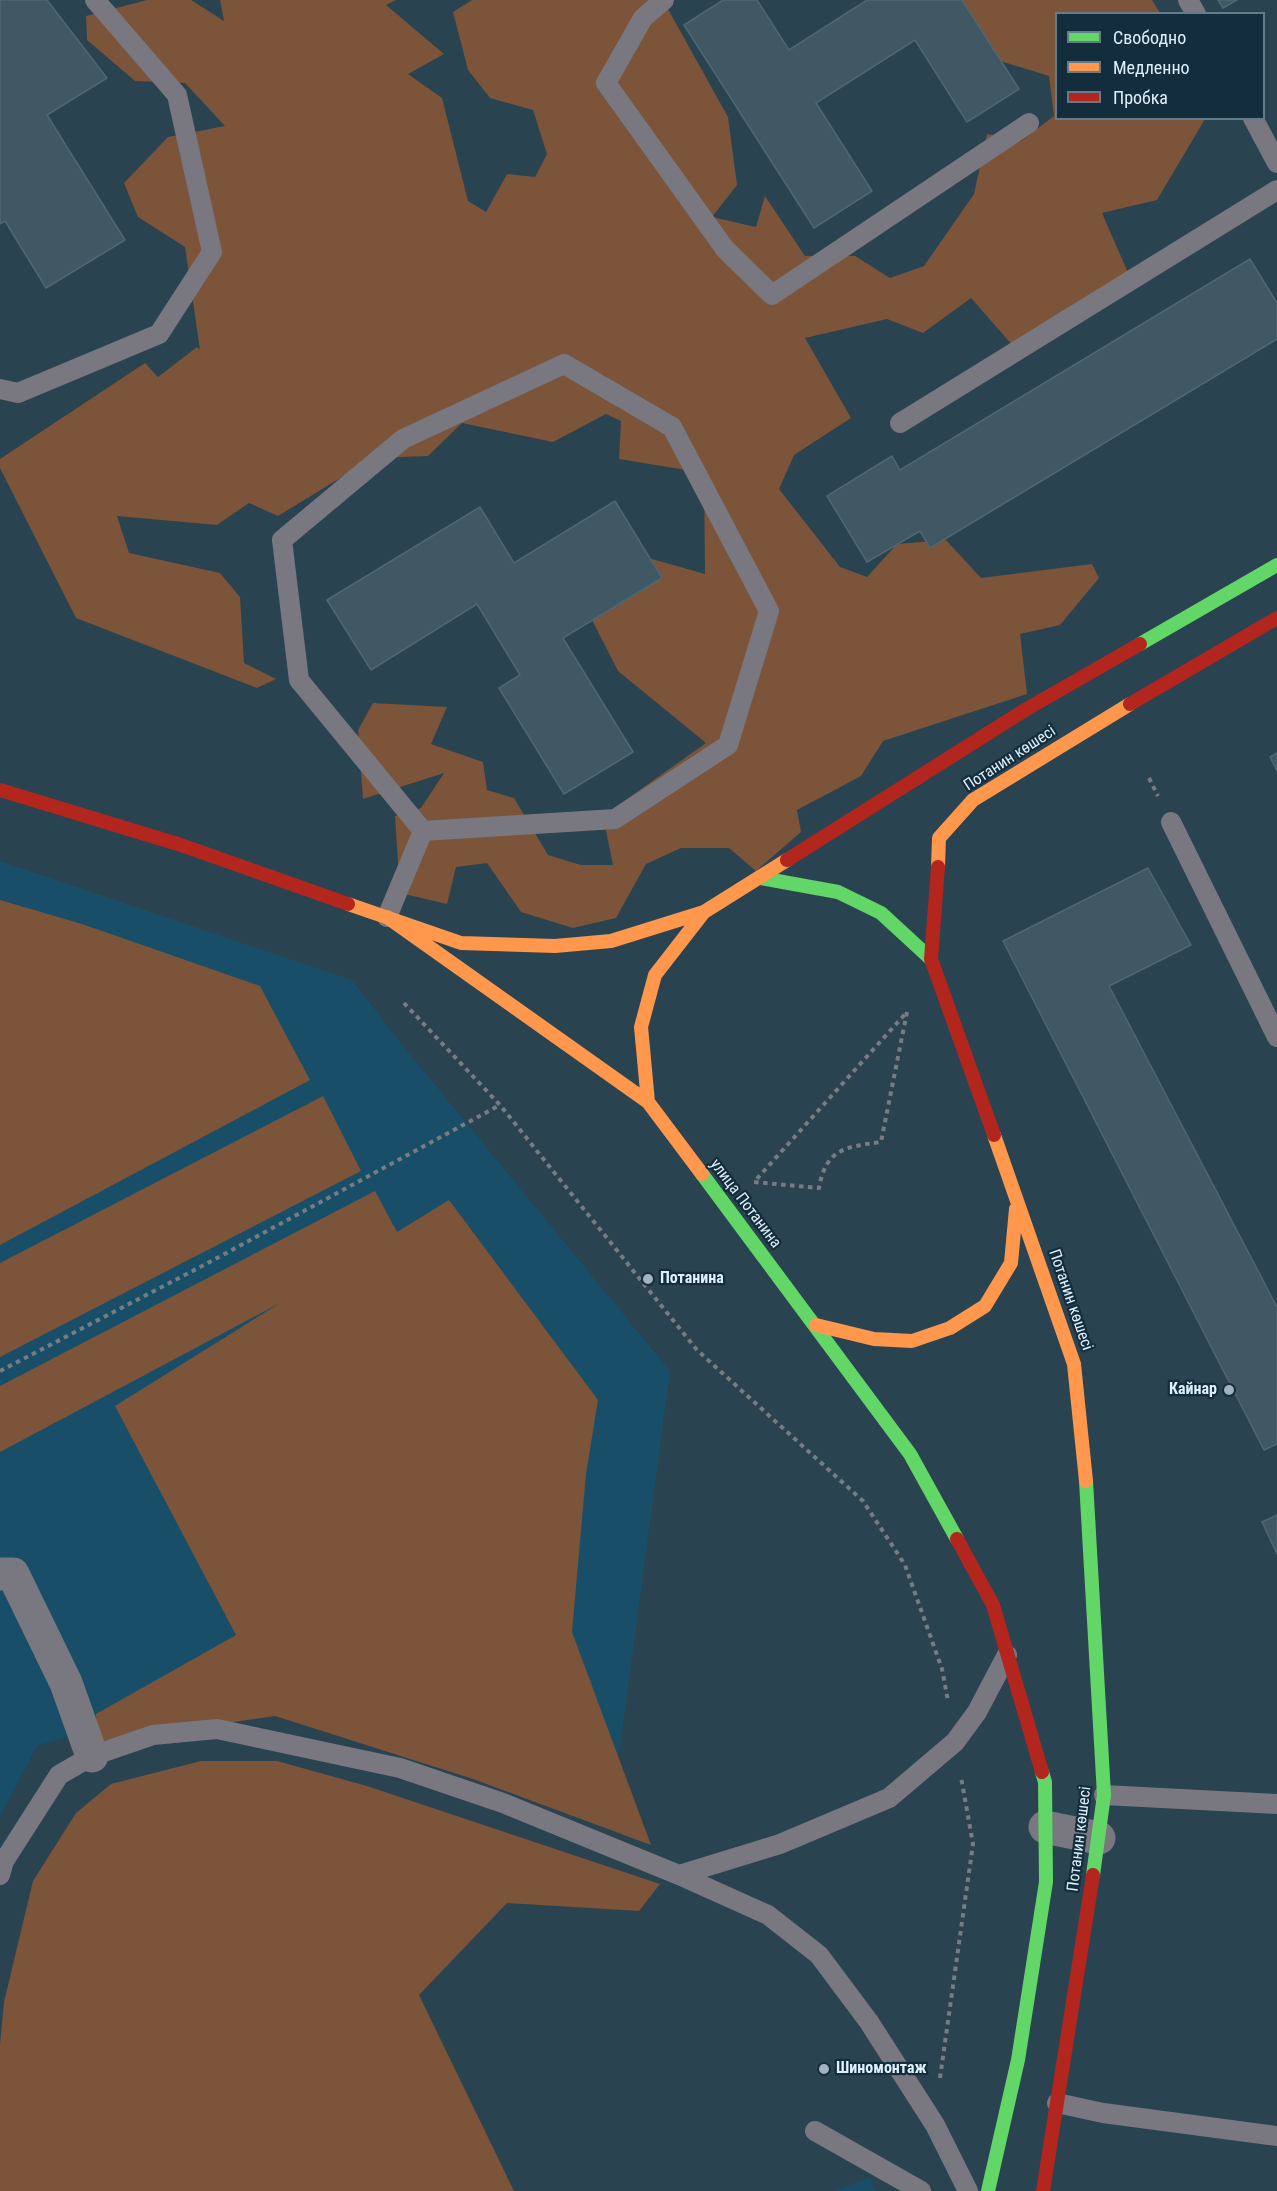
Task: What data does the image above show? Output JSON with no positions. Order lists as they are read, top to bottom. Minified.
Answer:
{"streets":{"main road":["Потанин көшесі","улица Потанина"]},"crossings":[["Потанин көшесі","улица Потанина"]],"places":["Потанина","Кайнар","Шиномонтаж"],"legend":["Свободно","Медленно","Пробка"]}
